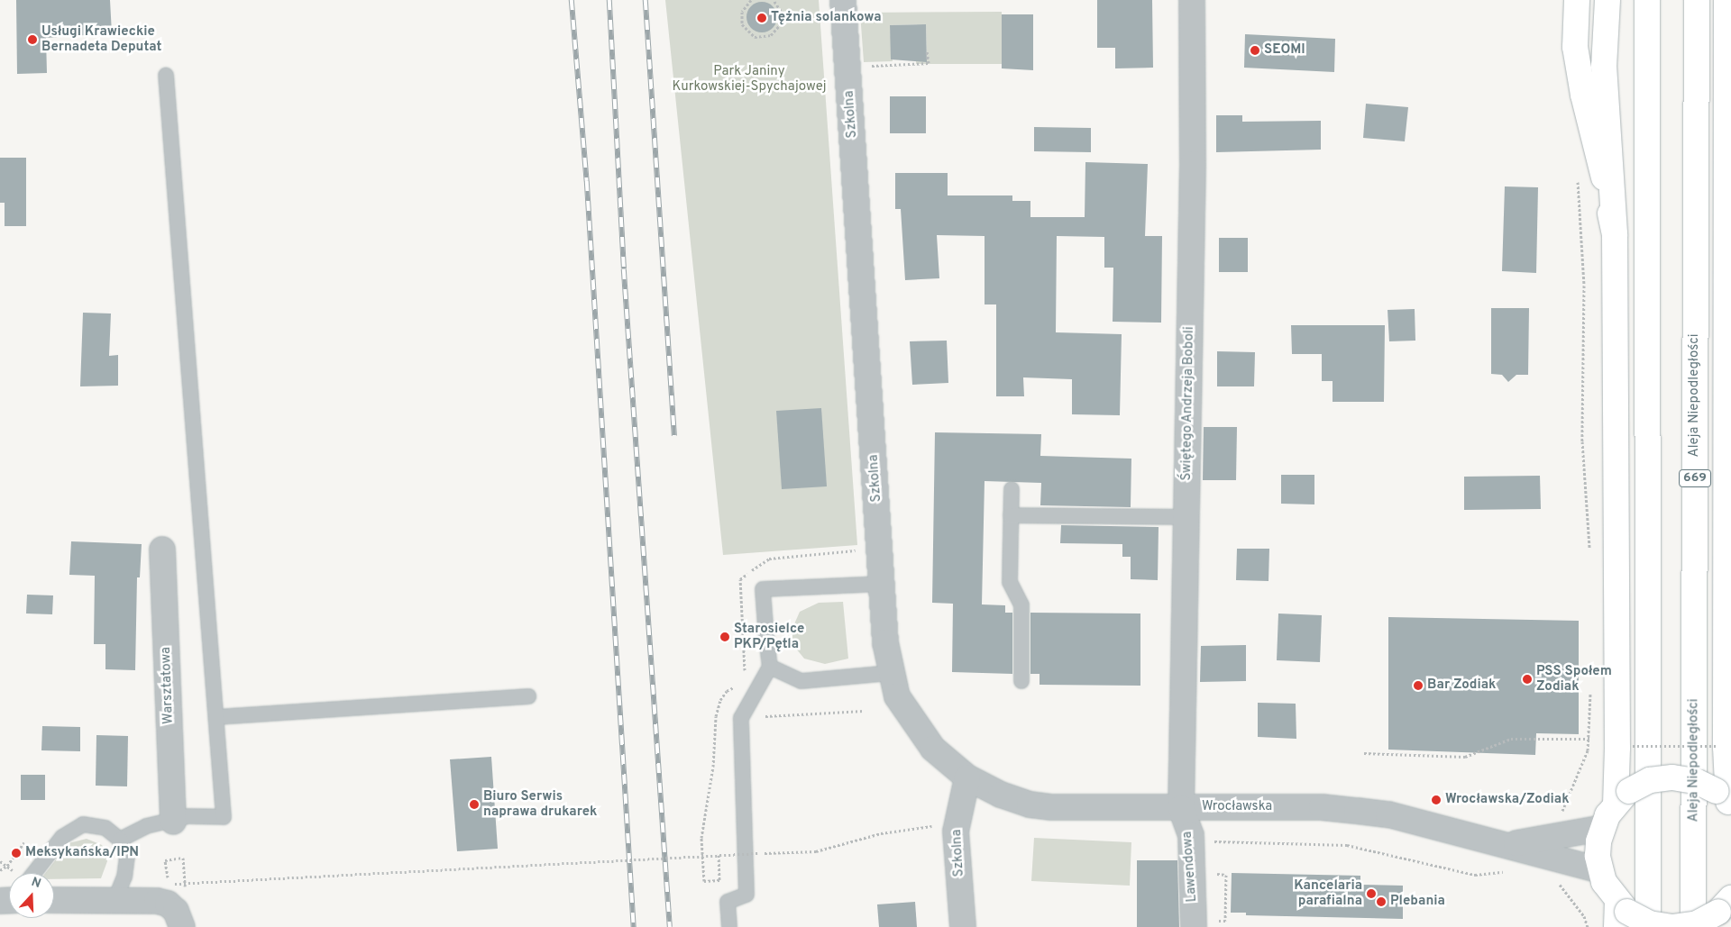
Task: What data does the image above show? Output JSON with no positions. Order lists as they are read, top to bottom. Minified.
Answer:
{"streets":{"main road":["Aleja Niepodległości","669"],"street":["Szkolna","Świętego Andrzeja Boboli","Warsztatowa","Wrocławska","Lawendowa"]},"crossings":[["Szkolna","Wrocławska"],["Świętego Andrzeja Boboli","Wrocławska"],["Świętego Andrzeja Boboli","Lawendowa"],["Wrocławska","Lawendowa"]],"parks":["Park Janiny Kurkowskiej-Spychajowej"],"places":["Tężnia solankowa","Usługi Krawieckie Bernadeta Deputat","SEOMI","Starosielce PKP/Pętla","PSS Społem Zodiak","Bar Zodiak","Wrocławska/Zodiak","Biuro Serwis naprawa drukarek","Meksykańska/IPN","Kancelaria parafialna","Plebania"],"north":"top"}
